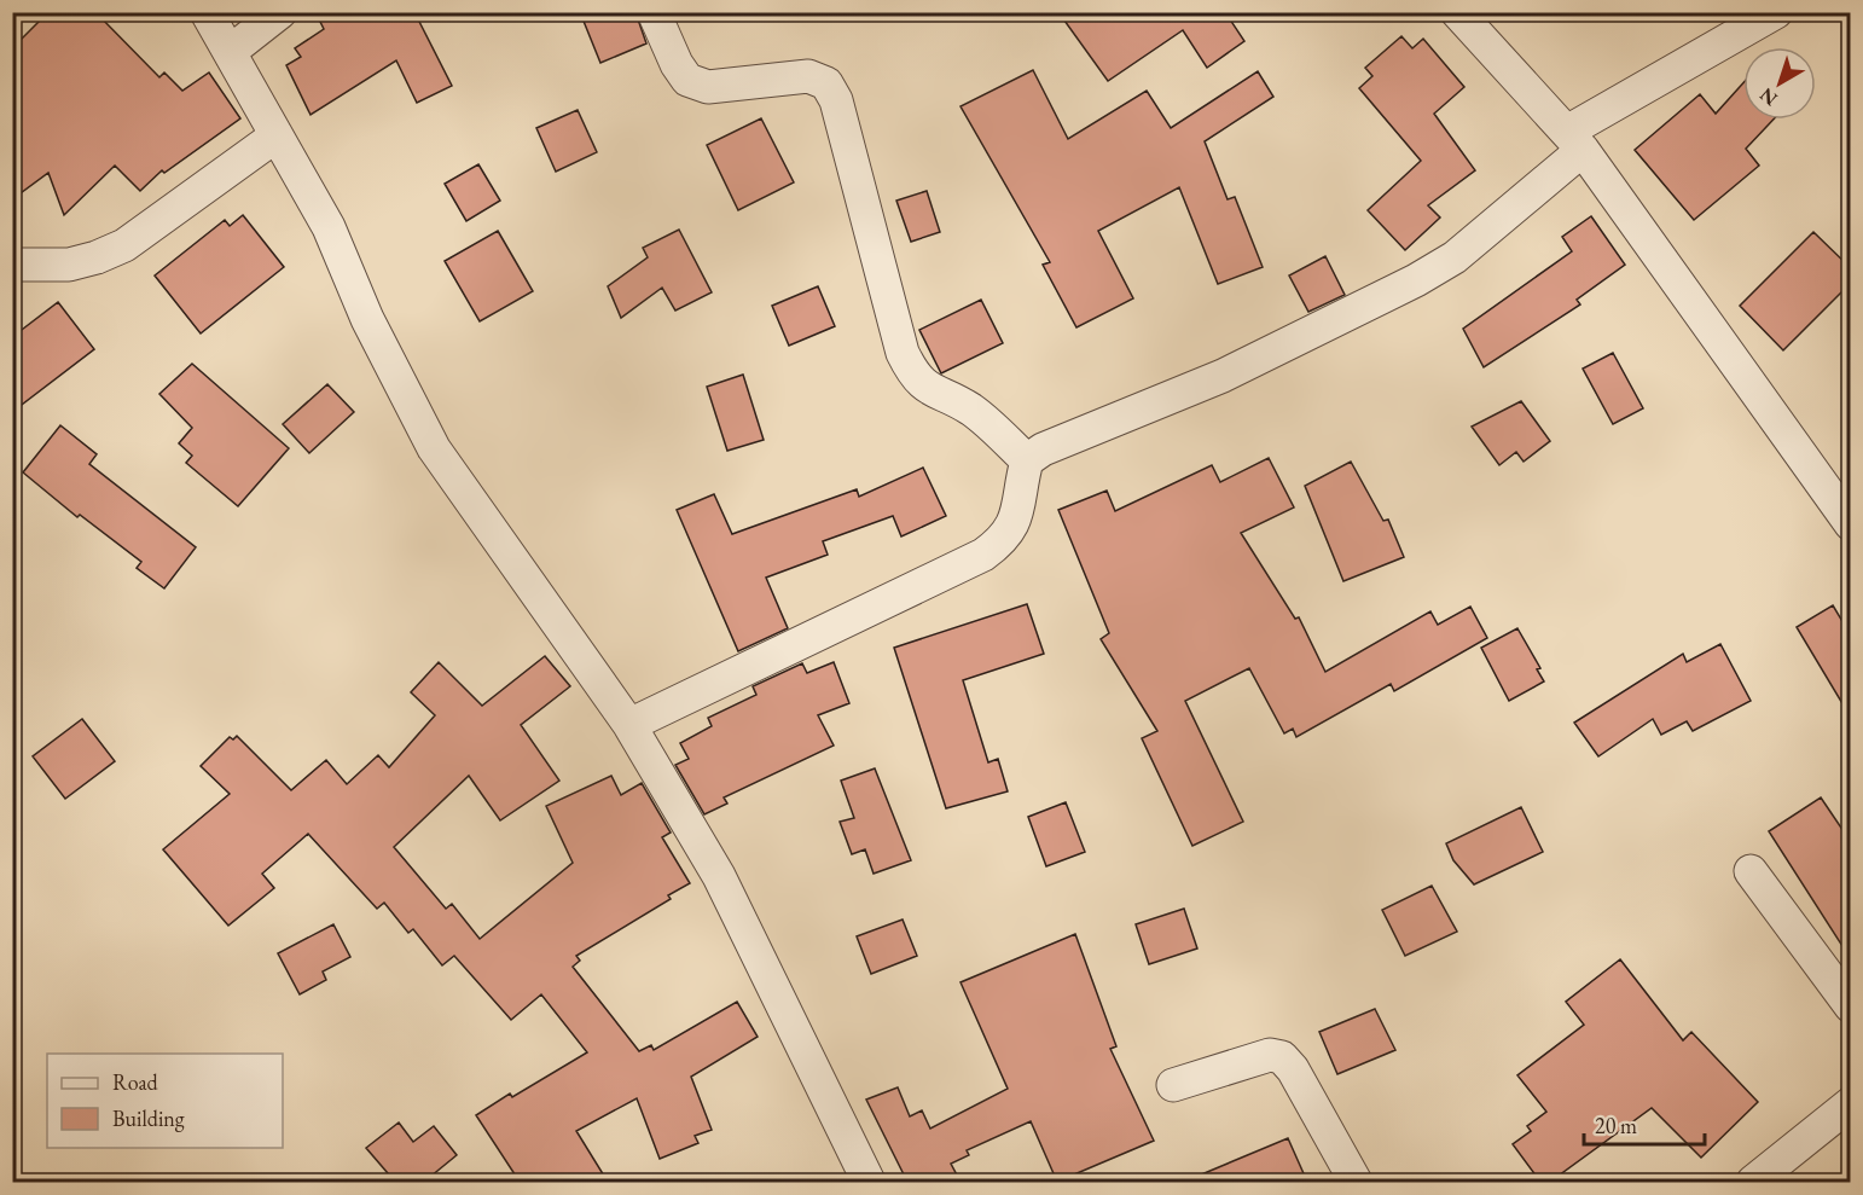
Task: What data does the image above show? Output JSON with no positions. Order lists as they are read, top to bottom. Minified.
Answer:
{"legend":["Road","Building"],"scale_bar":"20 m","north":"bottom left"}
